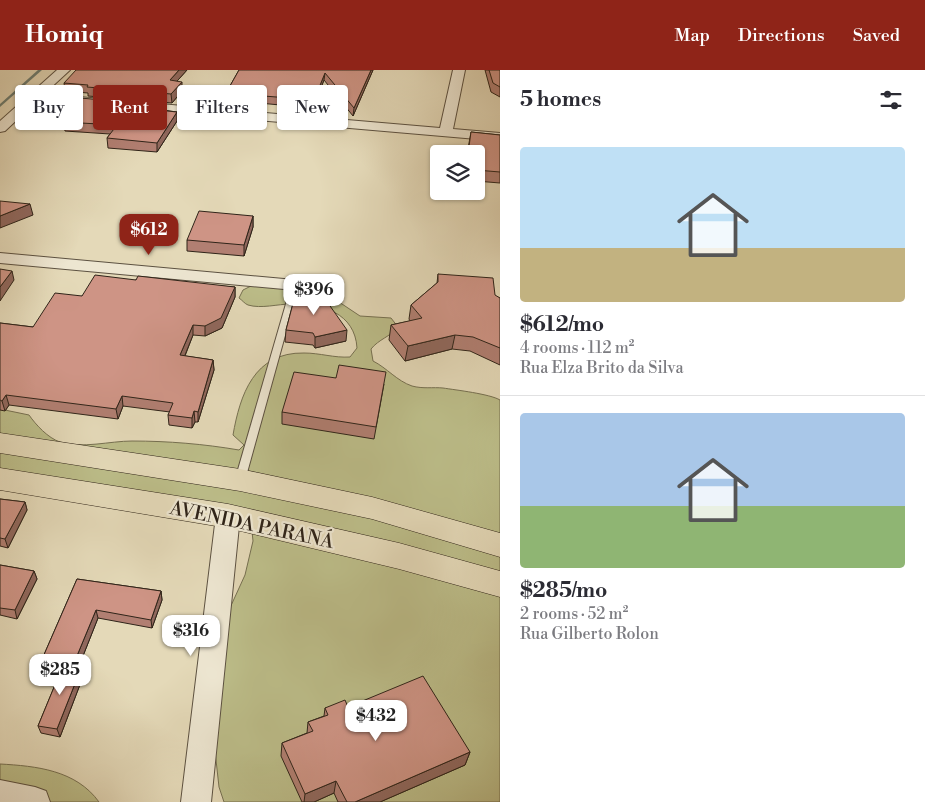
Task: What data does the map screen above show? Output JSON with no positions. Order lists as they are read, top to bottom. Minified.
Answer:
{"streets":{"main road":["AVENIDA PARANÁ"]},"page":{"header":"Homiq","nav":["Map","Directions","Saved"],"heading":"5 homes","chip":["Buy","Rent","Filters","New"],"list":[{"name":"$612/mo","note":"4 rooms · 112 m² · Rua Elza Brito da Silva"},{"name":"$285/mo","note":"2 rooms · 52 m² · Rua Gilberto Rolon"}],"price":["$612","$396","$316","$285","$432"]}}
